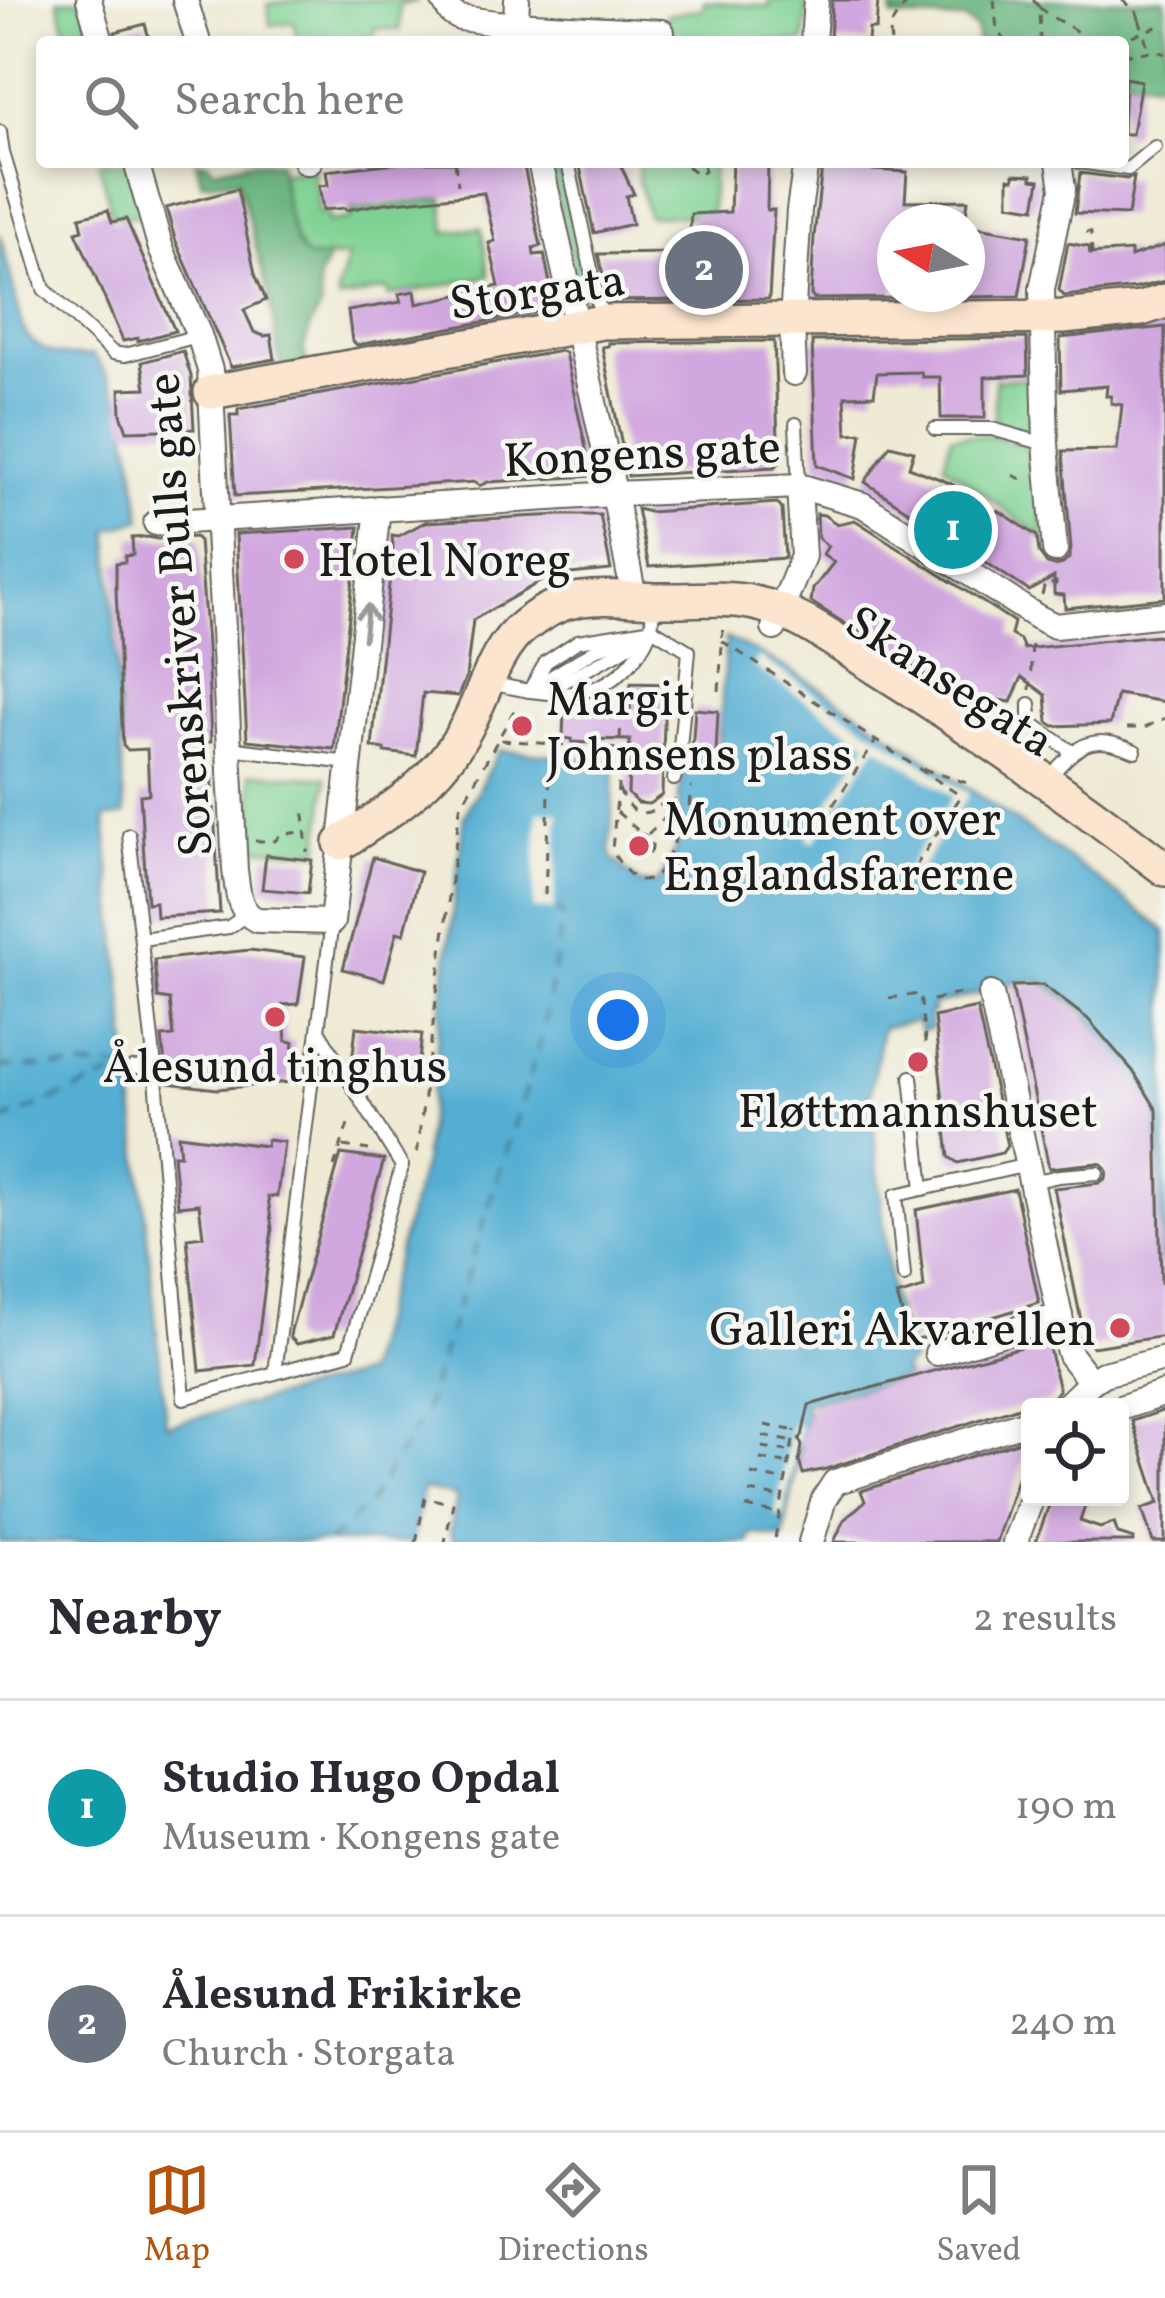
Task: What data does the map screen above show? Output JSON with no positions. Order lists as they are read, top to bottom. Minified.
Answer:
{"streets":{"street":["Storgata","Kongens gate","Sorenskriver Bulls gate","Skansegata"]},"crossings":[["Storgata","Sorenskriver Bulls gate"],["Kongens gate","Sorenskriver Bulls gate"]],"places":["Hotel Noreg","Margit Johnsens plass","Monument over Englandsfarerne","Ålesund tinghus","Fløttmannshuset","Galleri Akvarellen"],"north":"left","page":{"search":"Search here","pins":["2","1"],"heading":["Nearby","2 results"],"list":[{"mark":"1","name":"Studio Hugo Opdal","note":"Museum · Kongens gate","value":"190 m"},{"mark":"2","name":"Ålesund Frikirke","note":"Church · Storgata","value":"240 m"}],"nav":["Map","Directions","Saved"]}}
